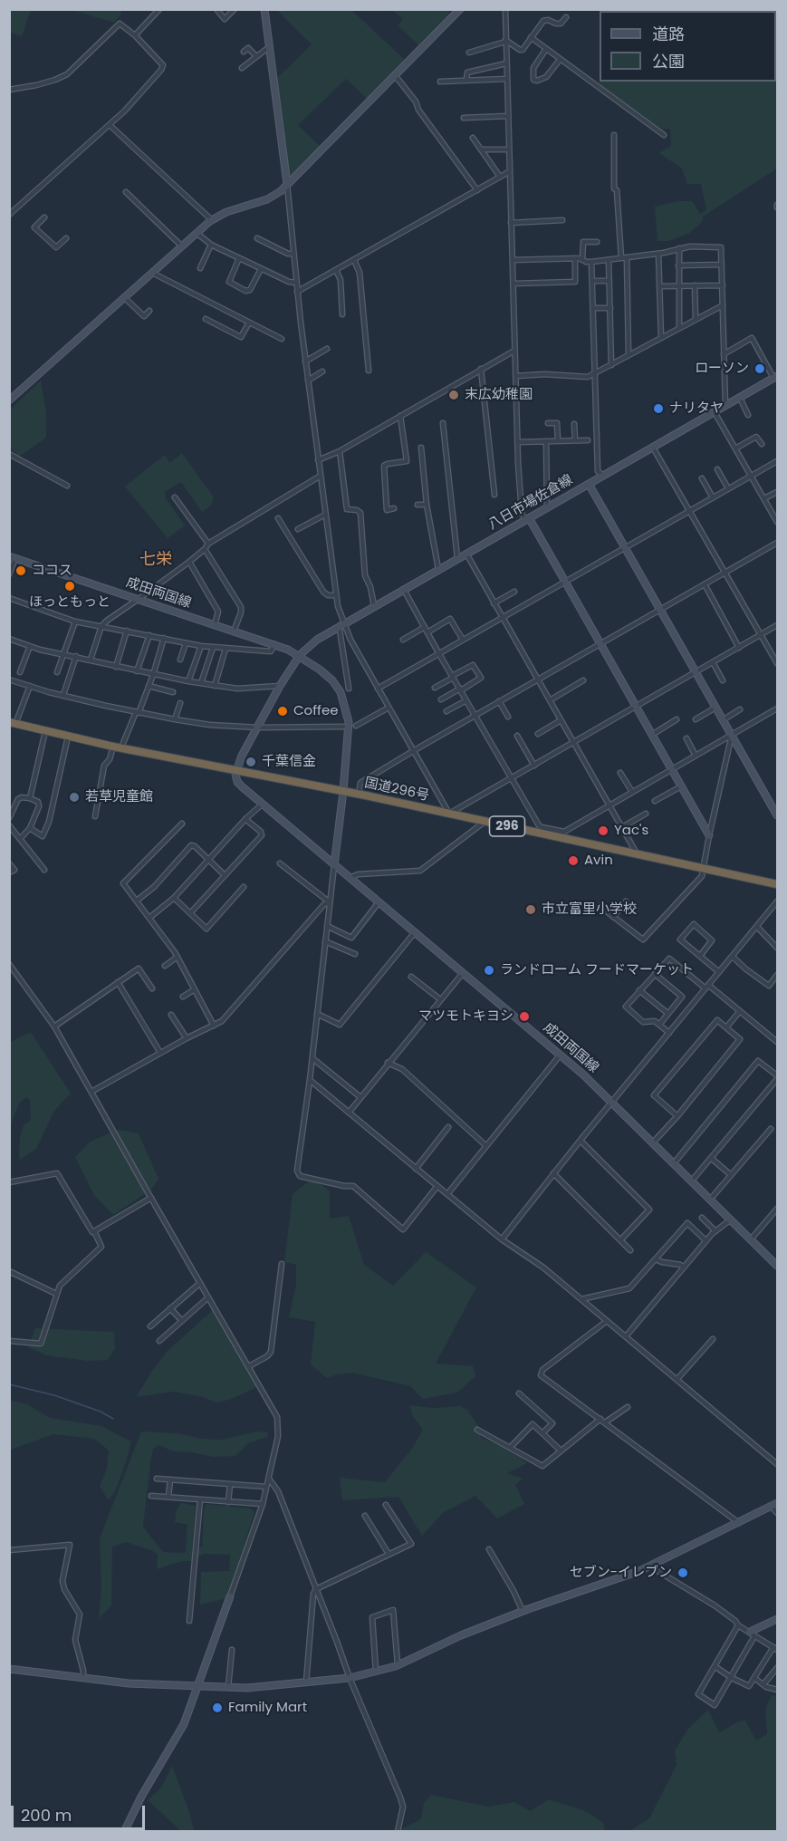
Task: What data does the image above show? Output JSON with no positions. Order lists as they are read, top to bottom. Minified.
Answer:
{"streets":{"highway":["国道296号","296"],"street":["八日市場佐倉線","成田両国線"]},"crossings":[["八日市場佐倉線","成田両国線"],["成田両国線","国道296号"]],"districts":["七栄"],"places":["ローソン","末広幼稚園","ナリタヤ","ココス","ほっともっと","Coffee","千葉信金","若草児童館","Yac's","Avin","市立富里小学校","ランドローム フードマーケット","マツモトキヨシ","セブン-イレブン","Family Mart"],"legend":["道路","公園"],"scale_bar":"200 m"}
